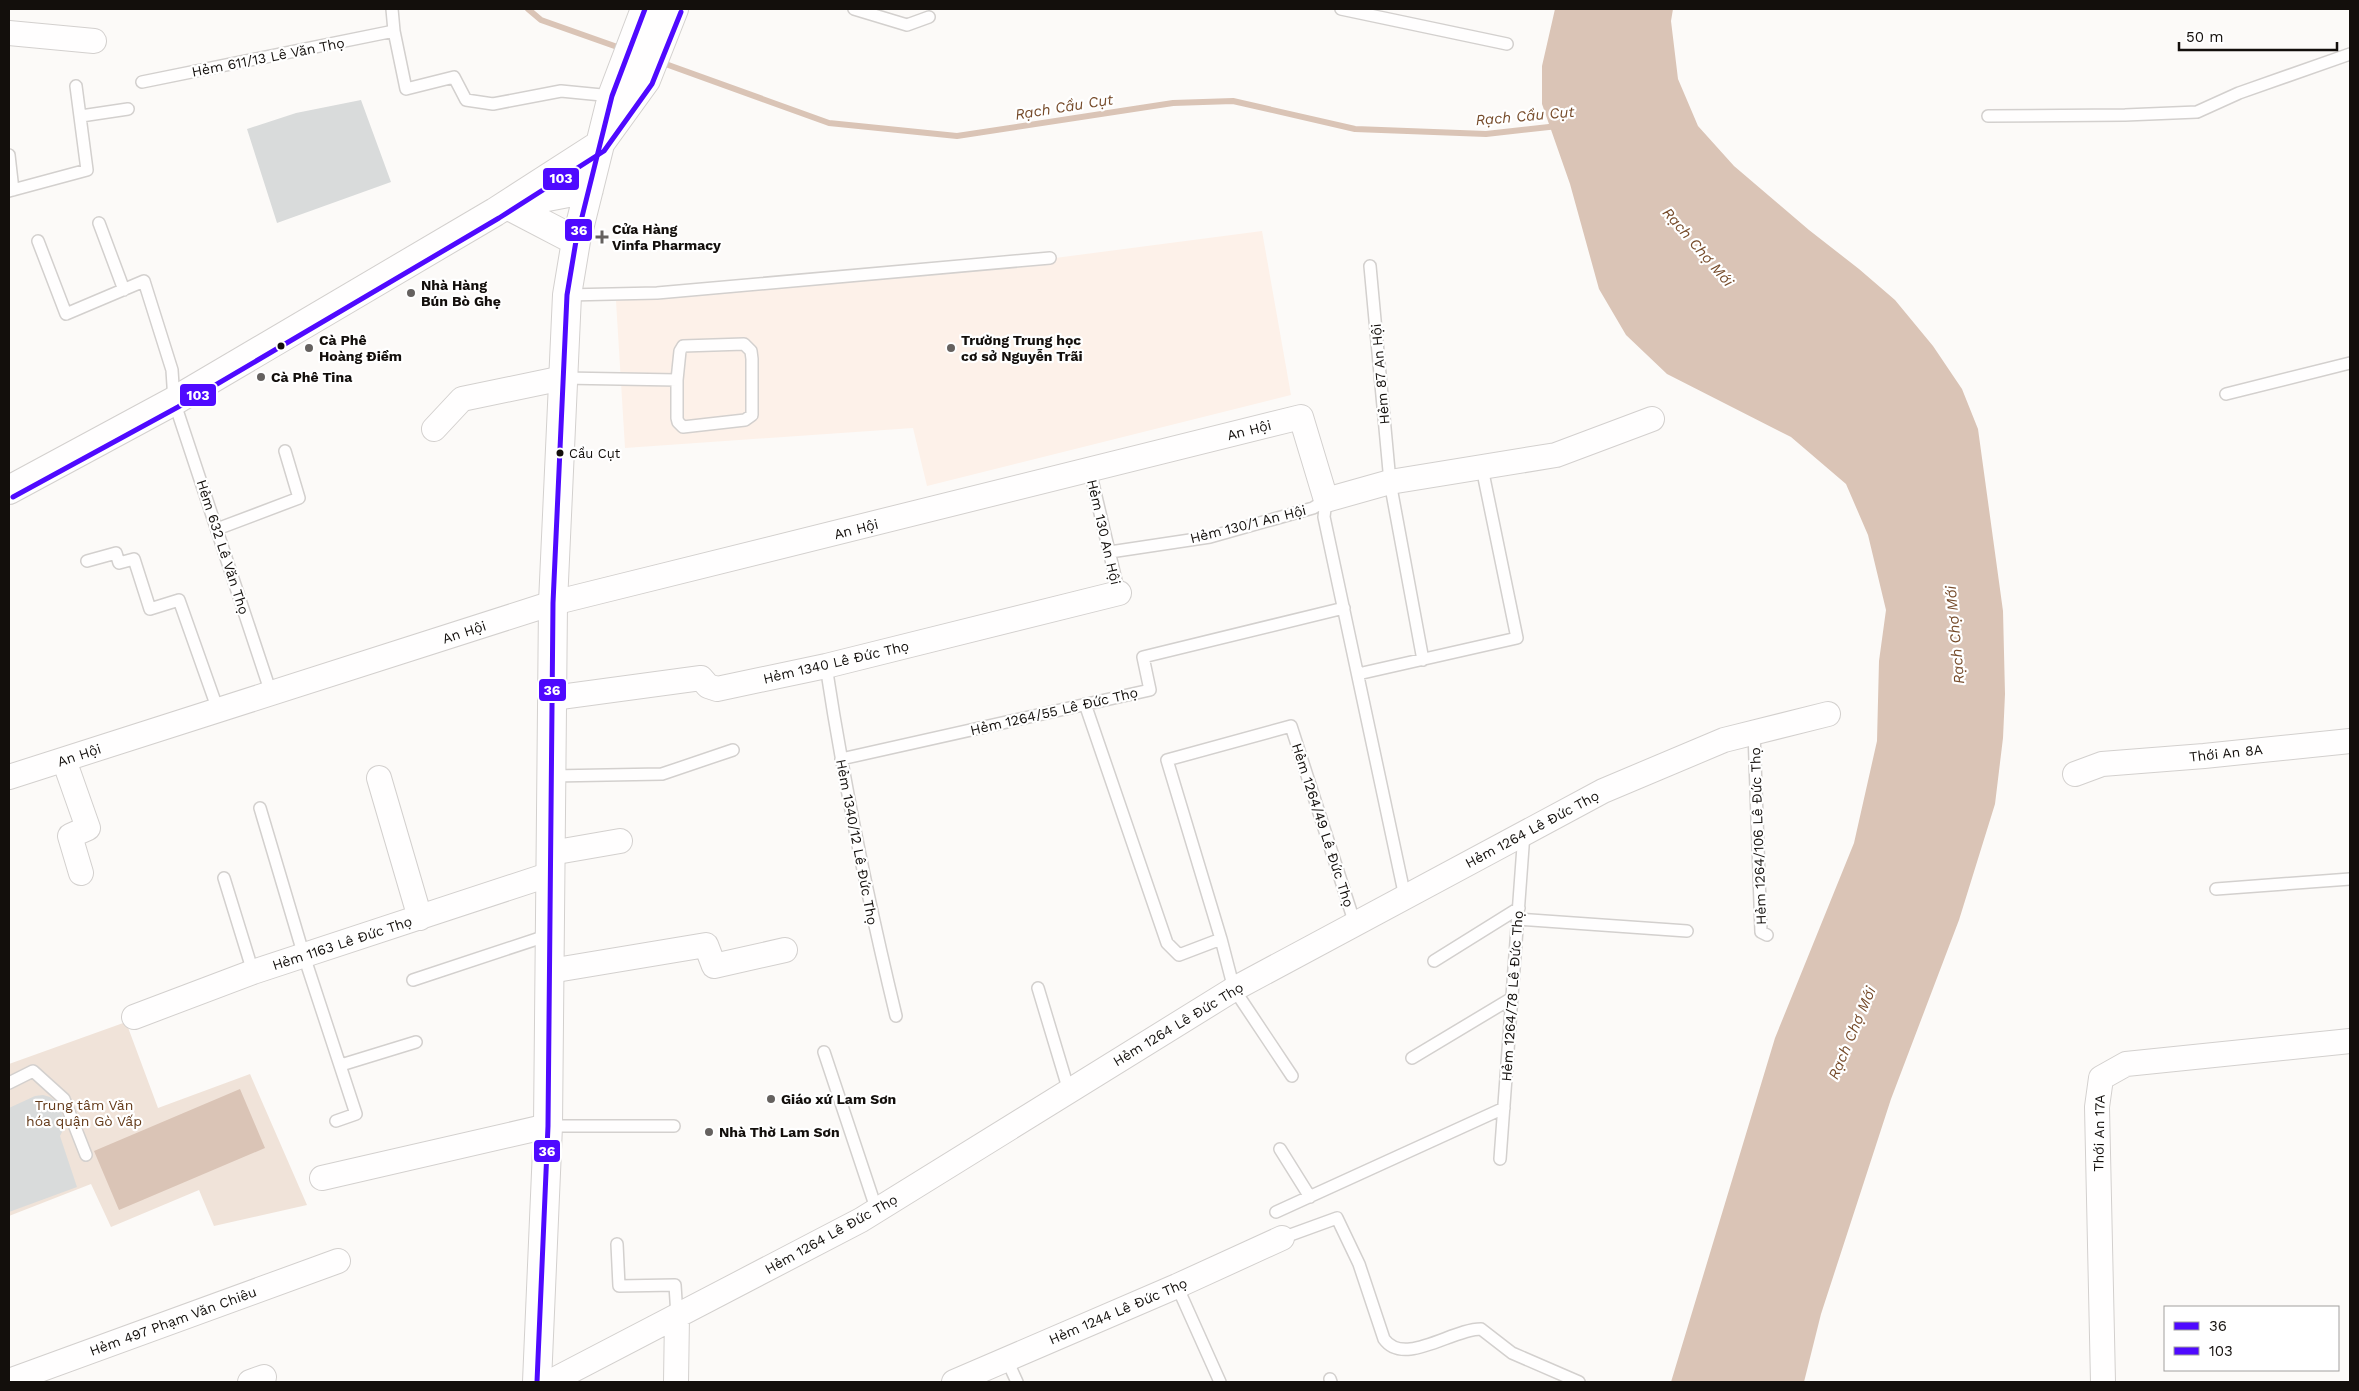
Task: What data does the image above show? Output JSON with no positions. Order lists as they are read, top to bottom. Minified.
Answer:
{"streets":{"street":["An Hội","Hẻm 1340 Lê Đức Thọ","Thới An 8A","Hẻm 1264 Lê Đức Thọ","Hẻm 1163 Lê Đức Thọ","Thới An 17A","Hẻm 1244 Lê Đức Thọ","Hẻm 497 Phạm Văn Chiêu"],"lane":["Hẻm 611/13 Lê Văn Thọ","Hẻm 87 An Hội","Hẻm 130/1 An Hội","Hẻm 130 An Hội","Hẻm 632 Lê Văn Thọ","Hẻm 1264/55 Lê Đức Thọ","Hẻm 1264/49 Lê Đức Thọ","Hẻm 1264/106 Lê Đức Thọ","Hẻm 1340/12 Lê Đức Thọ","Hẻm 1264/78 Lê Đức Thọ"]},"crossings":[["An Hội","Hẻm 130/1 An Hội"],["An Hội","Hẻm 130 An Hội"],["An Hội","Hẻm 632 Lê Văn Thọ"],["Hẻm 130/1 An Hội","Hẻm 130 An Hội"],["Hẻm 130 An Hội","Hẻm 1340 Lê Đức Thọ"],["Hẻm 1340 Lê Đức Thọ","Hẻm 1340/12 Lê Đức Thọ"],["Hẻm 1264/55 Lê Đức Thọ","Hẻm 1340/12 Lê Đức Thọ"],["Hẻm 1264/49 Lê Đức Thọ","Hẻm 1264 Lê Đức Thọ"],["Hẻm 1264 Lê Đức Thọ","Hẻm 1264/106 Lê Đức Thọ"],["Hẻm 1264 Lê Đức Thọ","Hẻm 1264/78 Lê Đức Thọ"]],"water":["Rạch Cầu Cụt","Rạch Chợ Mới"],"parks":["Trung tâm Văn hóa quận Gò Vấp"],"places":{"health":["Cửa Hàng Vinfa Pharmacy"],"other":["Nhà Hàng Bún Bò Ghẹ","Cà Phê Hoàng Điềm","Trường Trung học cơ sở Nguyễn Trãi","Cà Phê Tina","Cầu Cụt","Giáo xứ Lam Sơn","Nhà Thờ Lam Sơn"]},"lines":["transit line 36","transit line 103"],"legend":["36","103"],"scale_bar":"50 m"}
